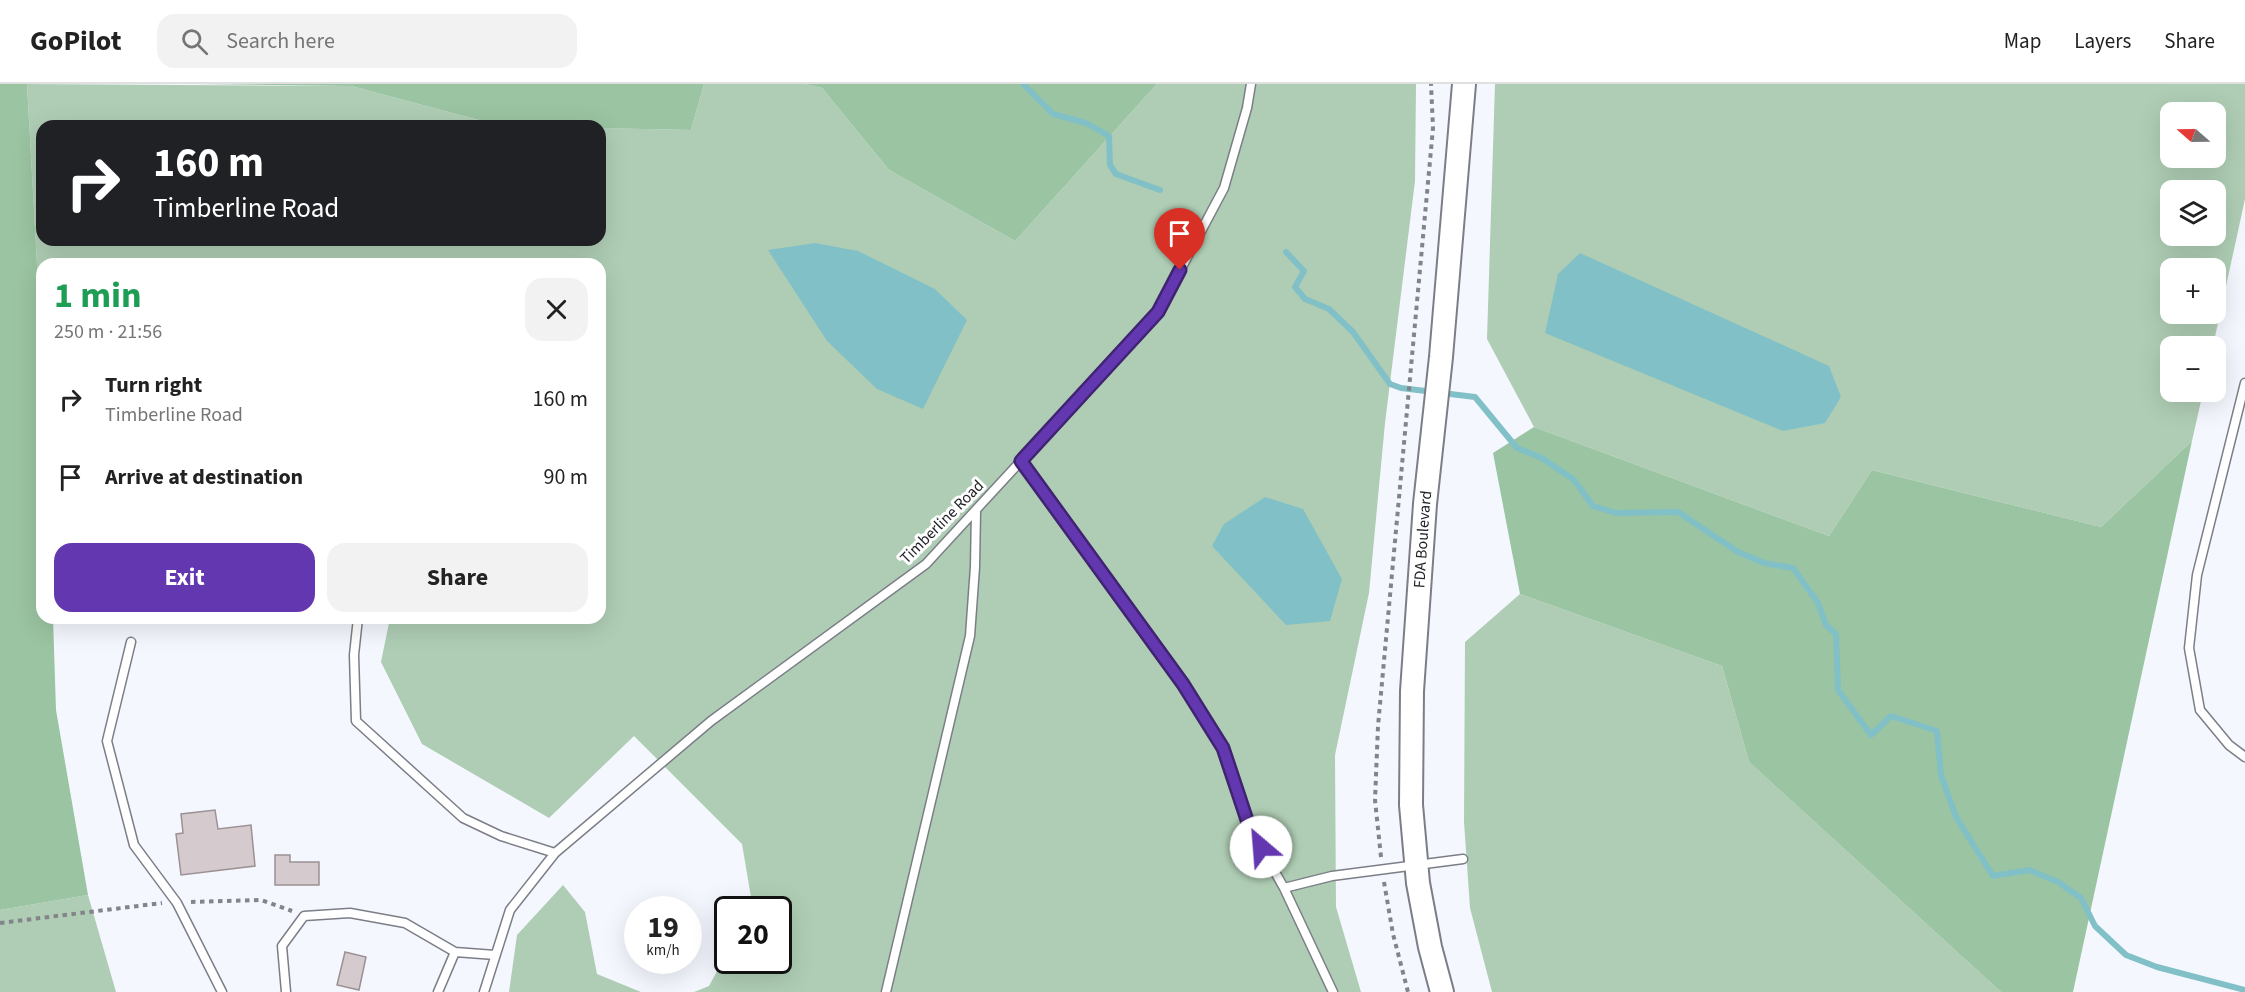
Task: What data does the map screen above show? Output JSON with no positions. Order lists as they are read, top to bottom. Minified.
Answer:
{"streets":{"street":["FDA Boulevard"],"lane":["Timberline Road"]},"north":"left","page":{"header":"GoPilot","search":"Search here","nav":["Map","Layers","Share"],"map_buttons":["+","−"],"turn":["160 m","Timberline Road"],"heading":["1 min","250 m · 21:56"],"list":[{"name":"Turn right","note":"Timberline Road","value":"160 m"},{"name":"Arrive at destination","value":"90 m"}],"buttons":["Exit","Share"],"speed":"19 km/h","limit":"20"}}
